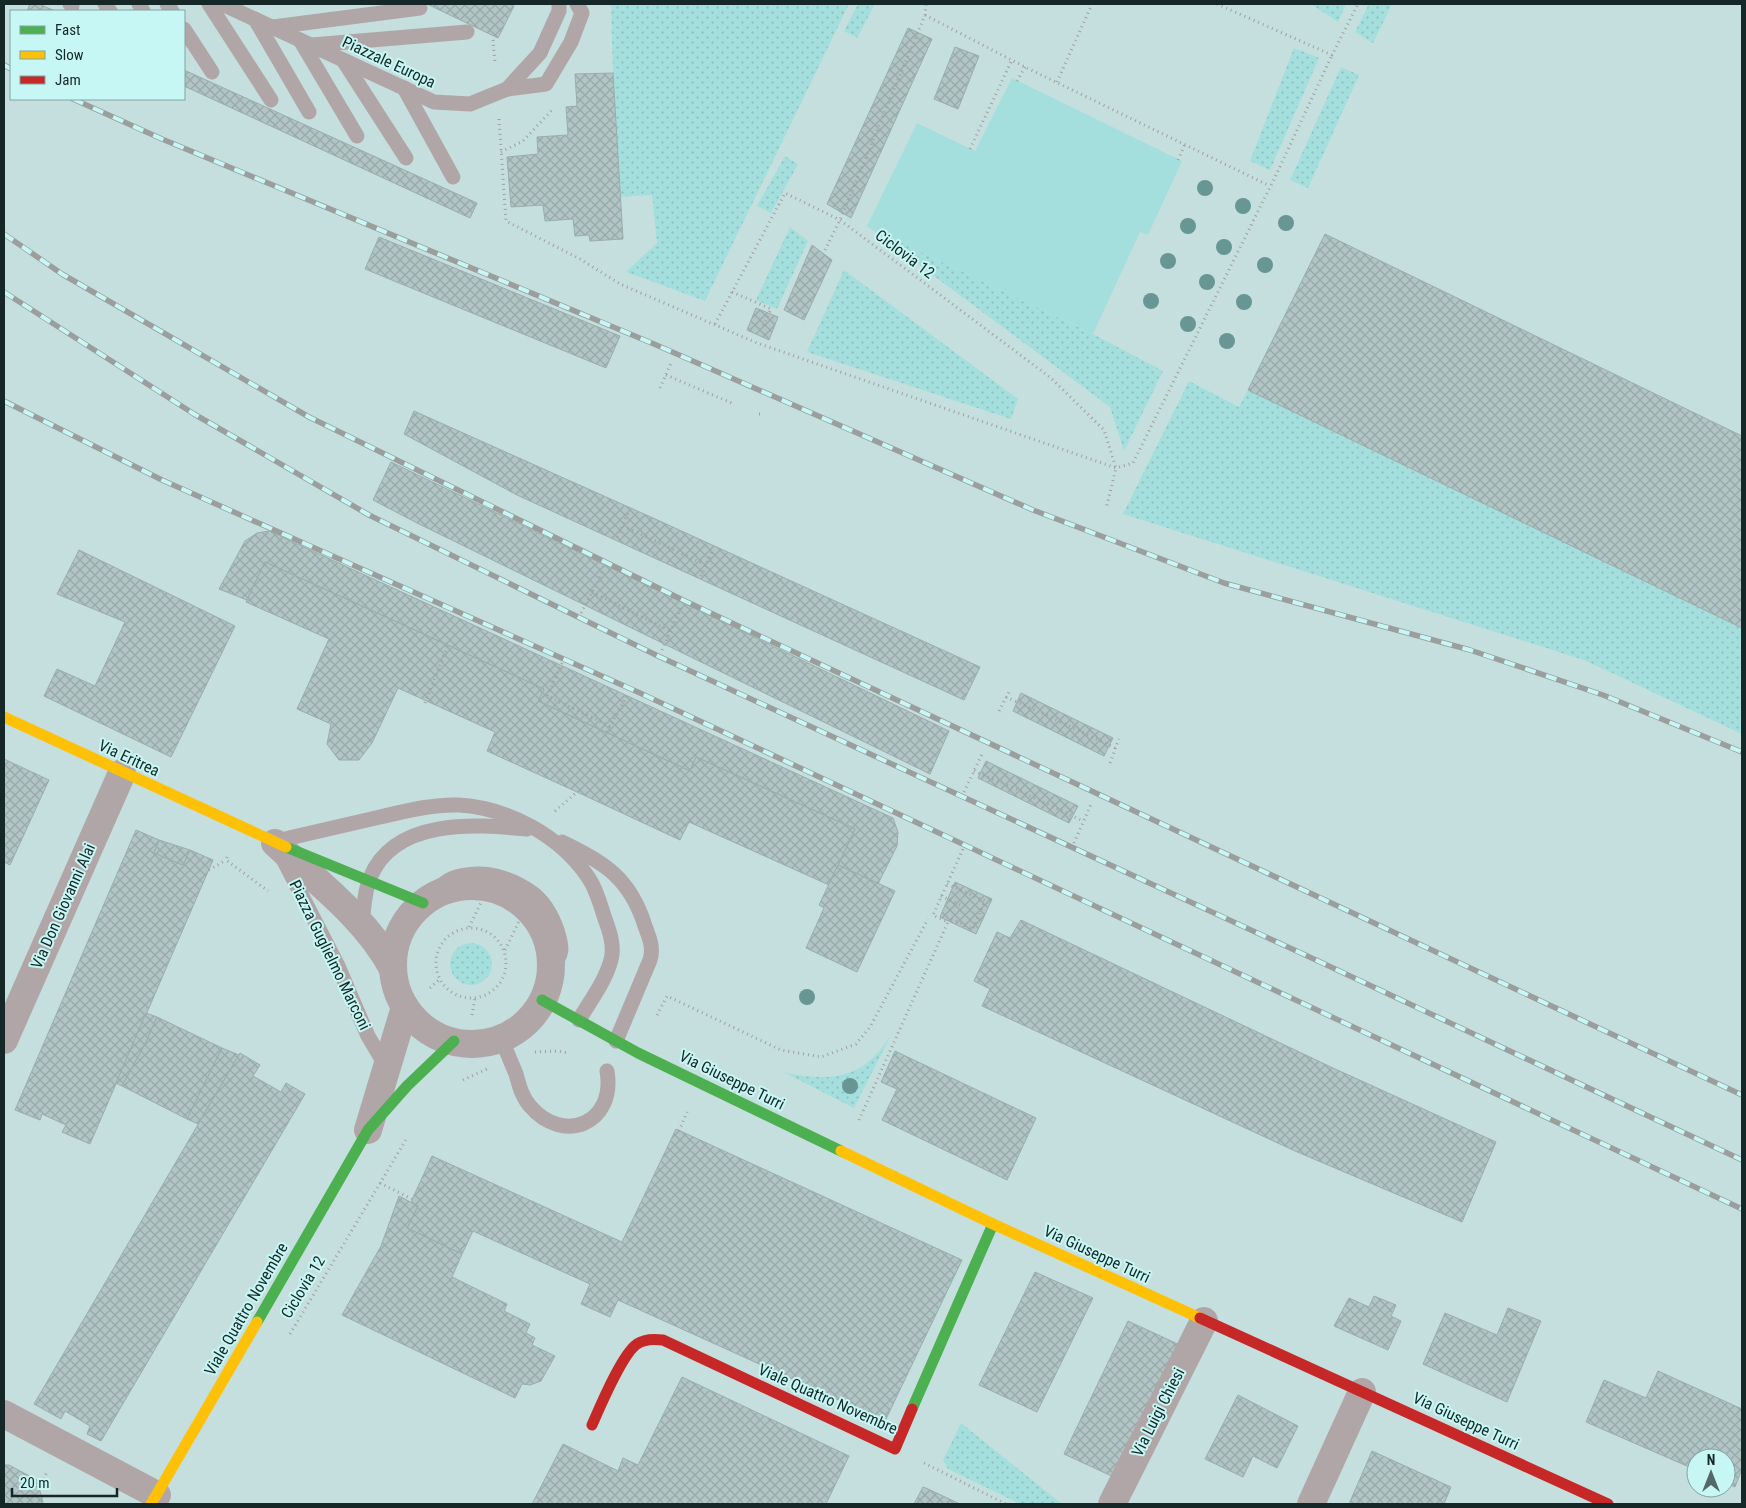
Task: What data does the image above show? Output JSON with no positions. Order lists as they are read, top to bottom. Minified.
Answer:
{"streets":{"street":["Via Eritrea","Via Don Giovanni Alai","Piazza Guglielmo Marconi","Via Giuseppe Turri","Viale Quattro Novembre","Via Luigi Chiesi"],"lane":["Piazzale Europa"],"path":["Ciclovia 12"]},"crossings":[["Via Eritrea","Via Don Giovanni Alai"],["Via Eritrea","Piazza Guglielmo Marconi"],["Piazza Guglielmo Marconi","Viale Quattro Novembre"],["Via Giuseppe Turri","Viale Quattro Novembre"],["Via Giuseppe Turri","Via Luigi Chiesi"]],"legend":["Fast","Slow","Jam"],"scale_bar":"20 m","north":"top"}
